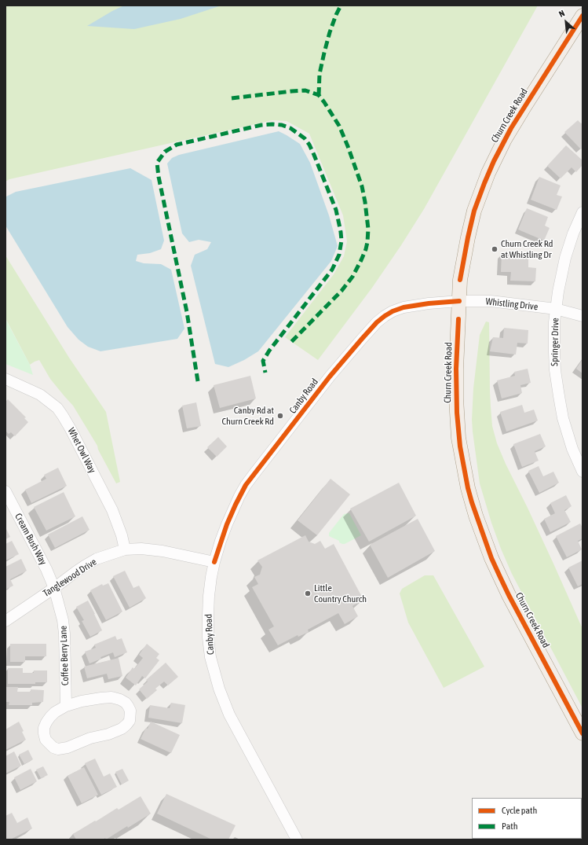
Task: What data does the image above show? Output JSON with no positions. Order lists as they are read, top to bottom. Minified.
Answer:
{"streets":{"main road":["Churn Creek Road"],"street":["Whistling Drive","Springer Drive","Canby Road","Whet Owl Way","Cream Bush Way","Tanglewood Drive","Coffee Berry Lane"]},"crossings":[["Churn Creek Road","Whistling Drive"],["Churn Creek Road","Canby Road"],["Whistling Drive","Springer Drive"],["Whistling Drive","Canby Road"],["Canby Road","Tanglewood Drive"],["Whet Owl Way","Tanglewood Drive"],["Cream Bush Way","Tanglewood Drive"],["Cream Bush Way","Coffee Berry Lane"],["Tanglewood Drive","Coffee Berry Lane"]],"places":["Churn Creek Rd at Whistling Dr","Canby Rd at Churn Creek Rd","Little Country Church"],"legend":["Cycle path","Path"],"north":"top left"}
